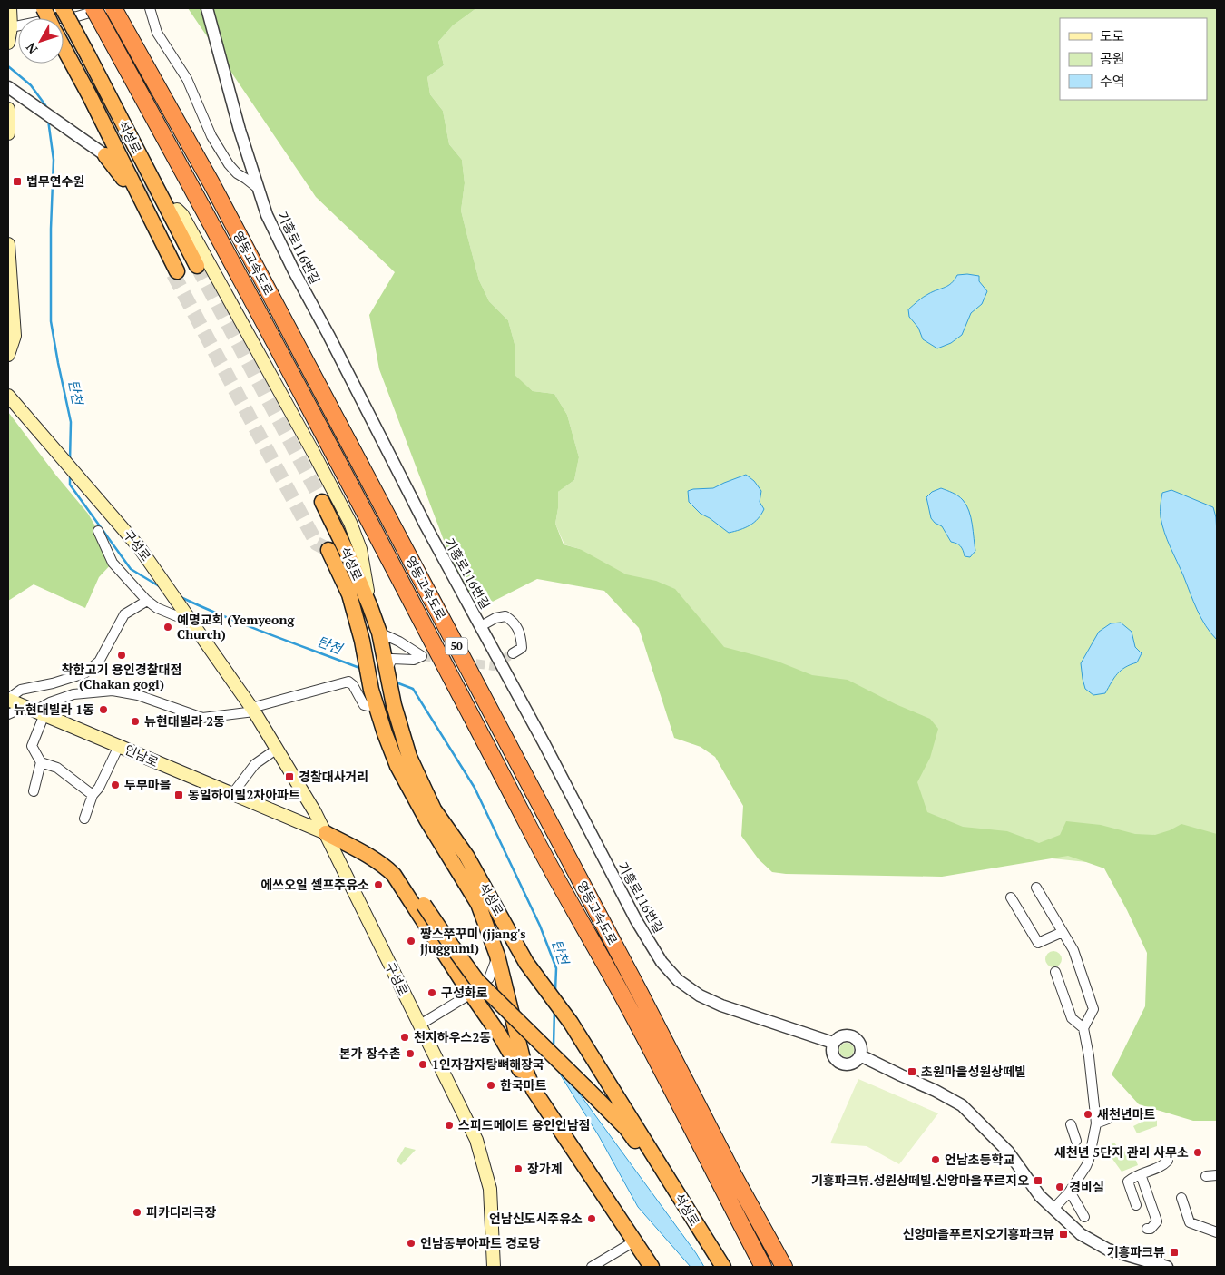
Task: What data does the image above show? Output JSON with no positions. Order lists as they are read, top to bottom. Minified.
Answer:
{"streets":{"highway":["석성로","영동고속도로","50"],"main road":["구성로","언남로"],"street":["기흥로116번길"]},"crossings":[["구성로","언남로"]],"water":["탄천"],"places":{"transit":["법무연수원","경찰대사거리","동일하이빌2차아파트","초원마을성원상떼빌","기흥파크뷰.성원상떼빌.신앙마을푸르지오","신앙마을푸르지오기흥파크뷰","기흥파크뷰"],"other":["예명교회 (Yemyeong Church)","착한고기 용인경찰대점 (Chakan gogi)","뉴현대빌라 1동","뉴현대빌라 2동","두부마을","에쓰오일 셀프주유소","짱스쭈꾸미 (jjang's jjuggumi)","구성화로","천지하우스2동","본가 장수촌","1인자감자탕뼈해장국","한국마트","새천년마트","스피드메이트 용인언남점","새천년 5단지 관리 사무소","언남초등학교","장가계","경비실","피카디리극장","언남신도시주유소","언남동부아파트 경로당"]},"legend":["도로","공원","수역"],"north":"bottom left"}
